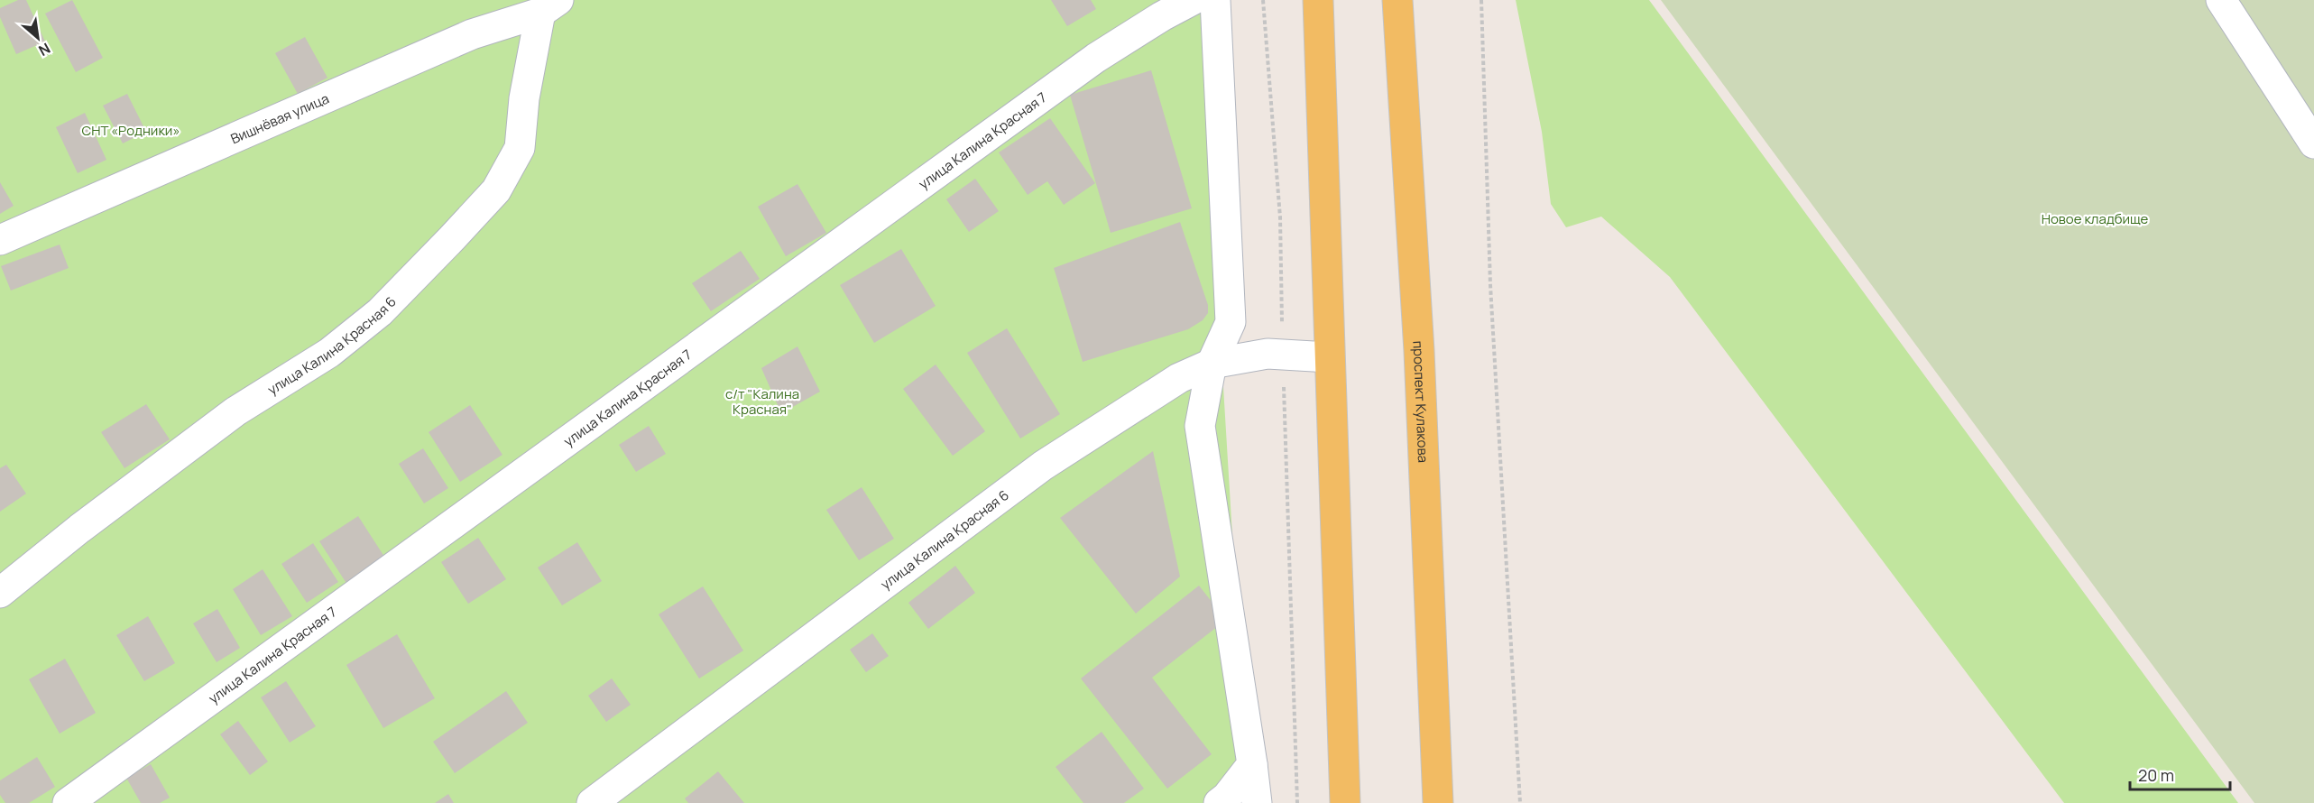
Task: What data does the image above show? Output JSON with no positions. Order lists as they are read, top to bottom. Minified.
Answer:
{"streets":{"main road":["проспект Кулакова"],"street":["Вишнёвая улица","улица Калина Красная 7","улица Калина Красная 6"]},"crossings":[["Вишнёвая улица","улица Калина Красная 6"]],"parks":["СНТ «Родники»","Новое кладбище","с/т \"Калина Красная\""],"scale_bar":"20 m","north":"bottom right"}
